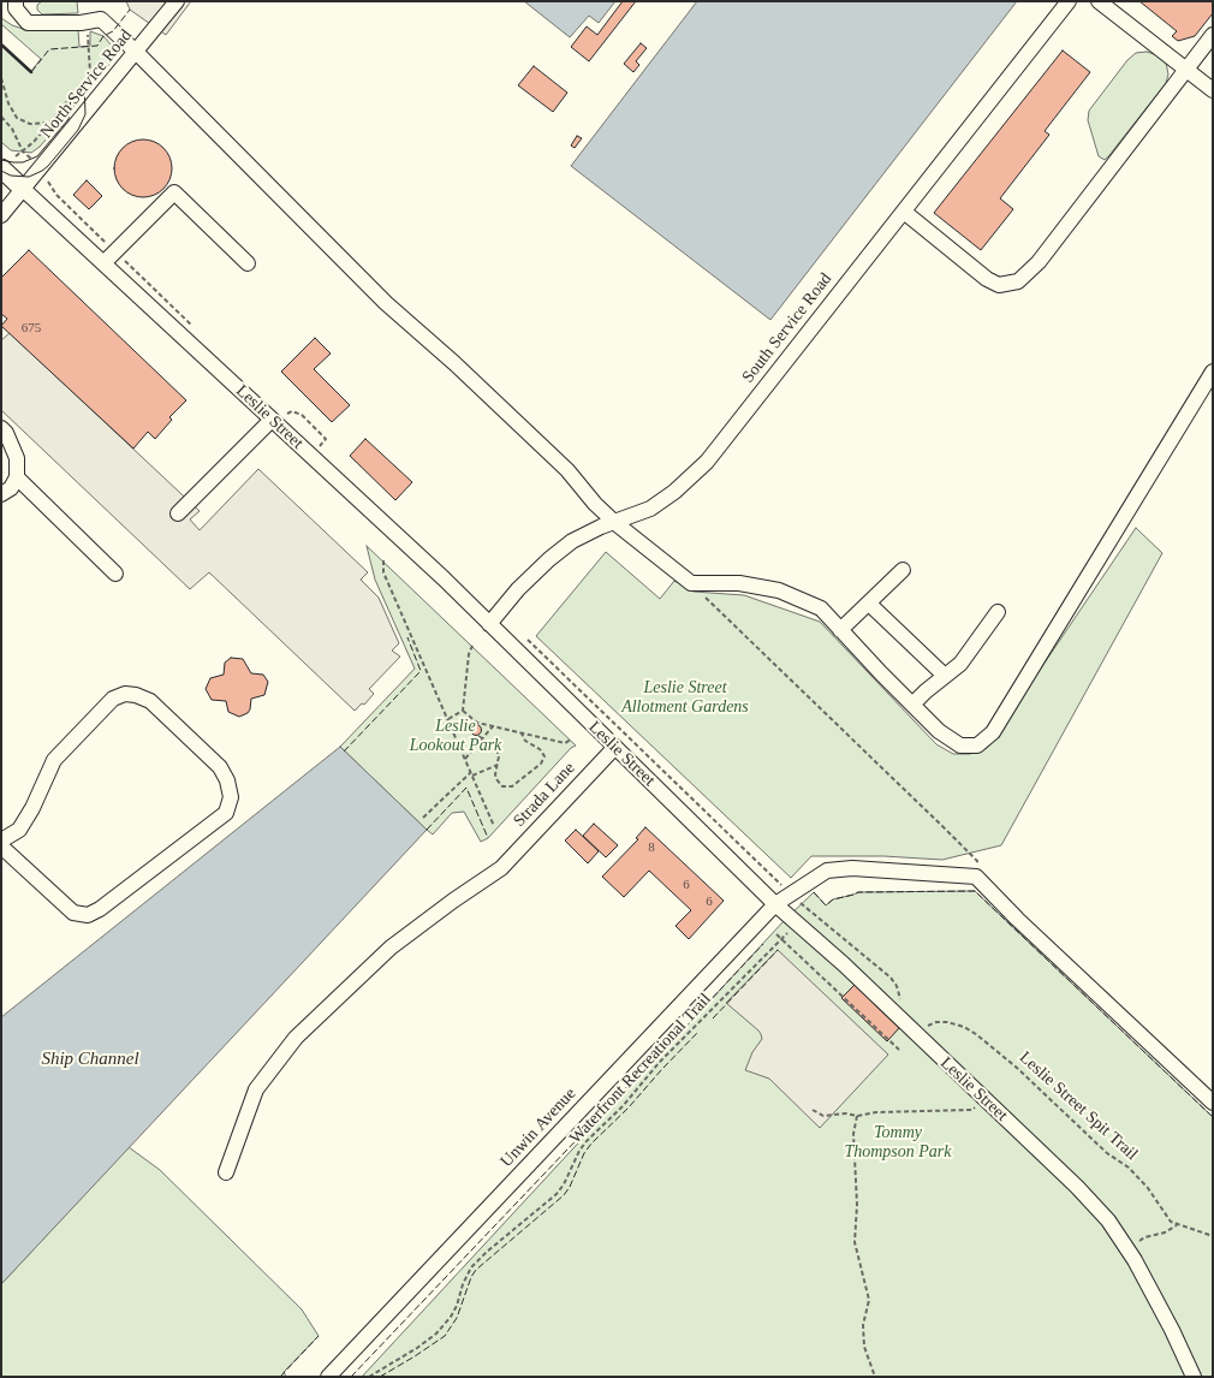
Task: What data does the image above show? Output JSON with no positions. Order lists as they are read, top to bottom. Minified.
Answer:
{"streets":{"main road":["Leslie Street"],"street":["North Service Road","South Service Road","Strada Lane","Unwin Avenue"],"path":["Waterfront Recreational Trail","Leslie Street Spit Trail"]},"crossings":[["North Service Road","Leslie Street"],["South Service Road","Leslie Street"],["Leslie Street","Strada Lane"],["Leslie Street","Leslie Street Spit Trail"],["Leslie Street","Unwin Avenue"]],"water":["Ship Channel"],"parks":["Leslie Street Allotment Gardens","Leslie Lookout Park","Tommy Thompson Park"],"house_numbers":["675","8","6","6"]}
